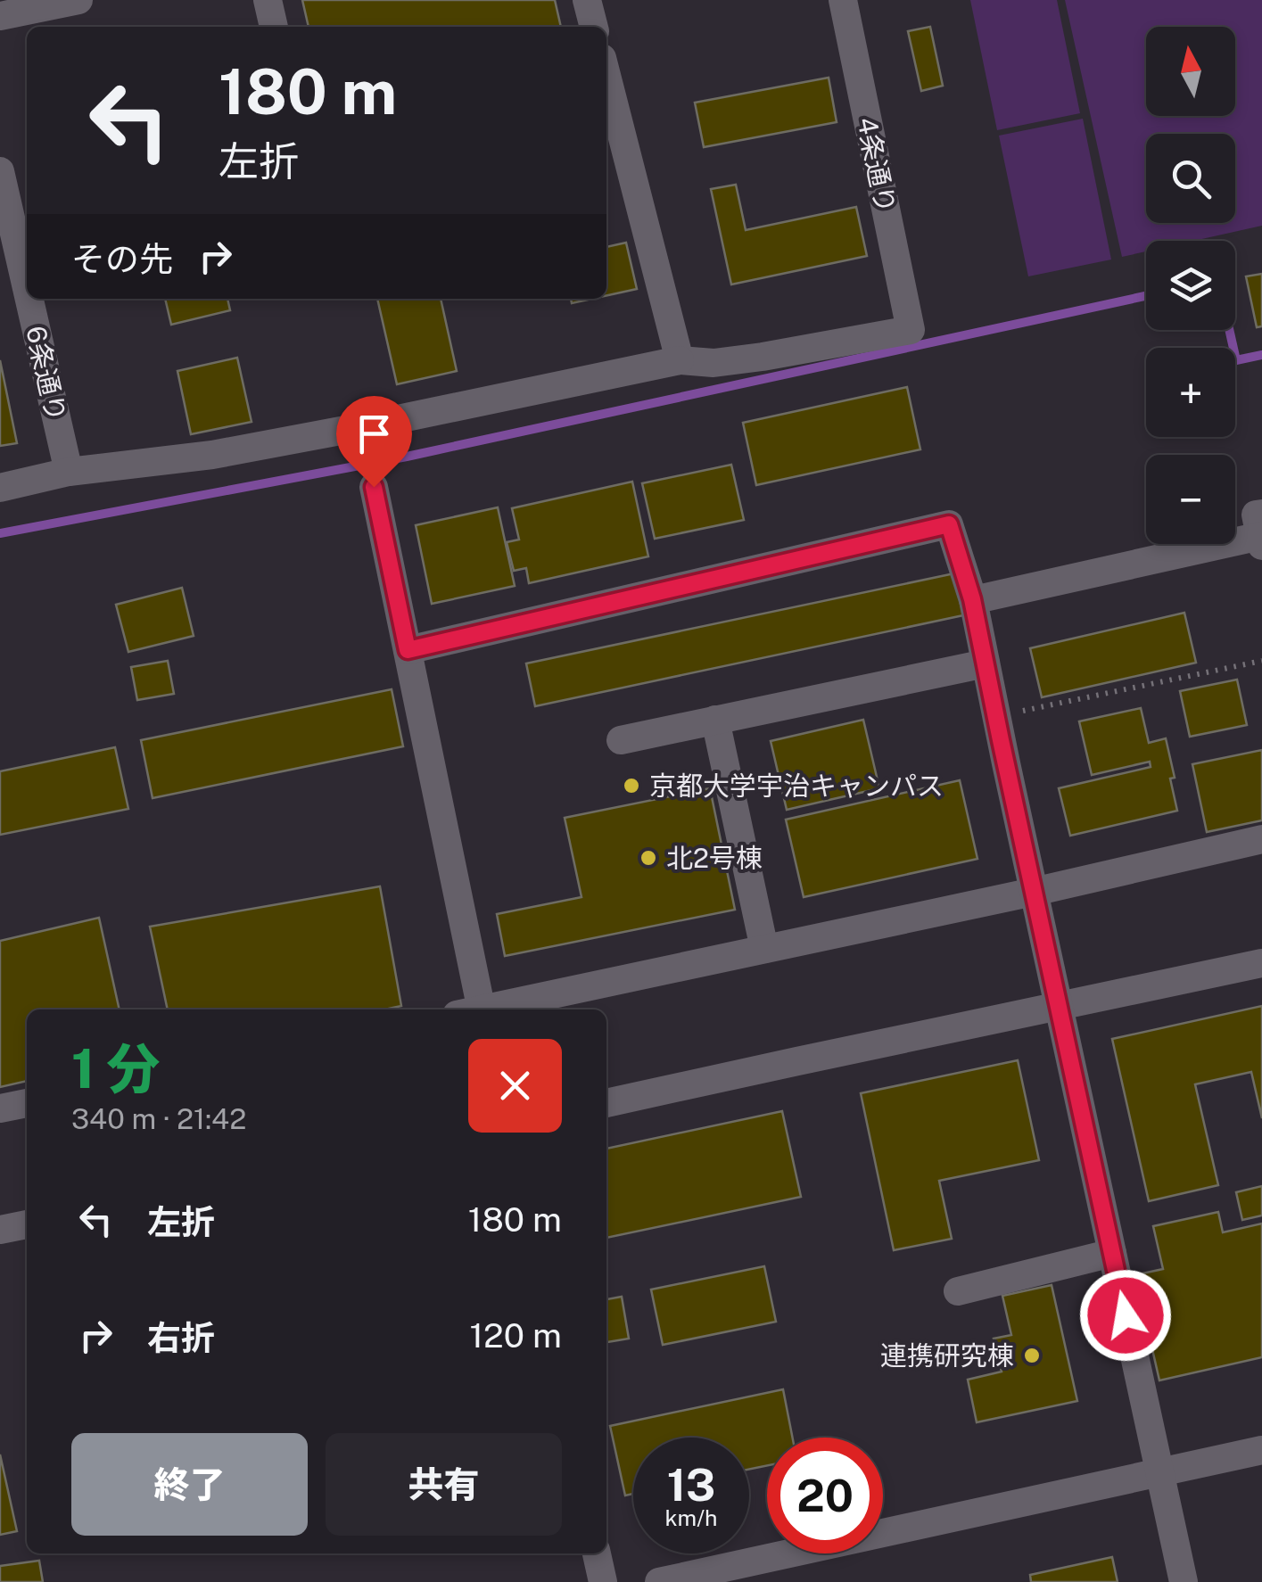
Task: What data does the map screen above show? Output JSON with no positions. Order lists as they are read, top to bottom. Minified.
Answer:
{"streets":{"lane":["4条通り","6条通り"]},"places":["京都大学宇治キャンパス","北2号棟","連携研究棟"],"north":"top","page":{"map_buttons":["+","−"],"turn":["180 m","左折"],"then":"その先","heading":["1 分","340 m · 21:42"],"list":[{"name":"左折","value":"180 m"},{"name":"右折","value":"120 m"}],"buttons":["終了","共有"],"speed":"13 km/h","limit":"20"}}
